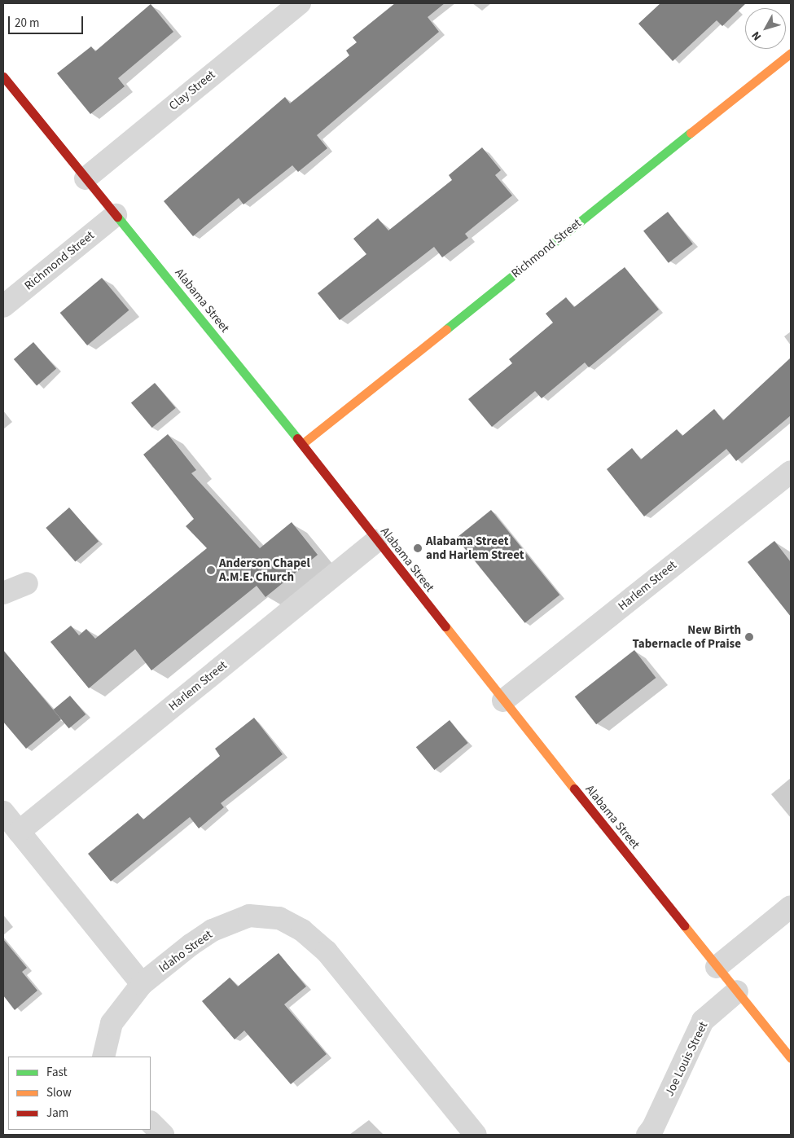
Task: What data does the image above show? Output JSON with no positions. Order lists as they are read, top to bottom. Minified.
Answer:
{"streets":{"street":["Clay Street","Richmond Street","Alabama Street","Harlem Street","Idaho Street","Joe Louis Street"]},"crossings":[["Clay Street","Alabama Street"],["Richmond Street","Alabama Street"],["Alabama Street","Harlem Street"],["Alabama Street","Joe Louis Street"]],"places":["Alabama Street and Harlem Street","Anderson Chapel A.M.E. Church","New Birth Tabernacle of Praise"],"legend":["Fast","Slow","Jam"],"scale_bar":"20 m","north":"bottom left"}
